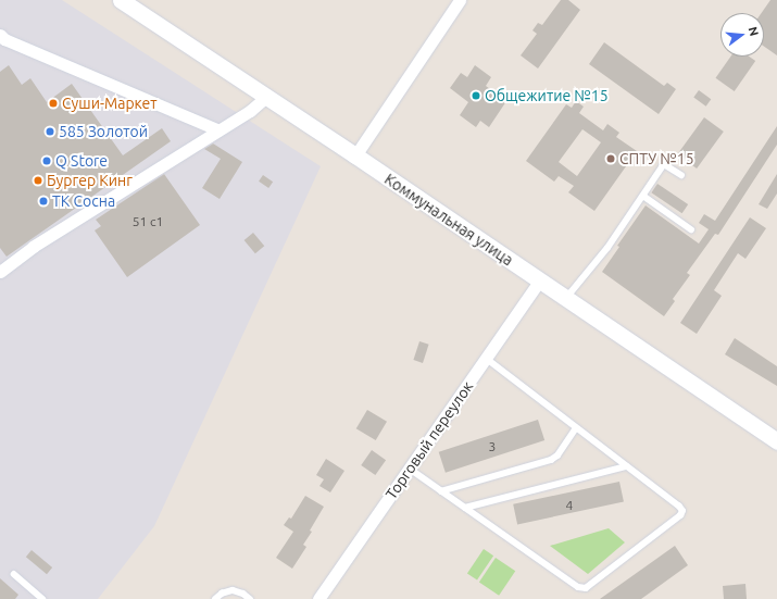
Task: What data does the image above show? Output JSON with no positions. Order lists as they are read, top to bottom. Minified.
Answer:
{"streets":{"main road":["Коммунальная улица"],"street":["Торговый переулок"]},"crossings":[["Коммунальная улица","Торговый переулок"]],"places":["Общежитие №15","Суши-Маркет","585 Золотой","СПТУ №15","Q Store","Бургер Кинг","ТК Сосна"],"house_numbers":["51 с1","3","4"],"north":"right"}
